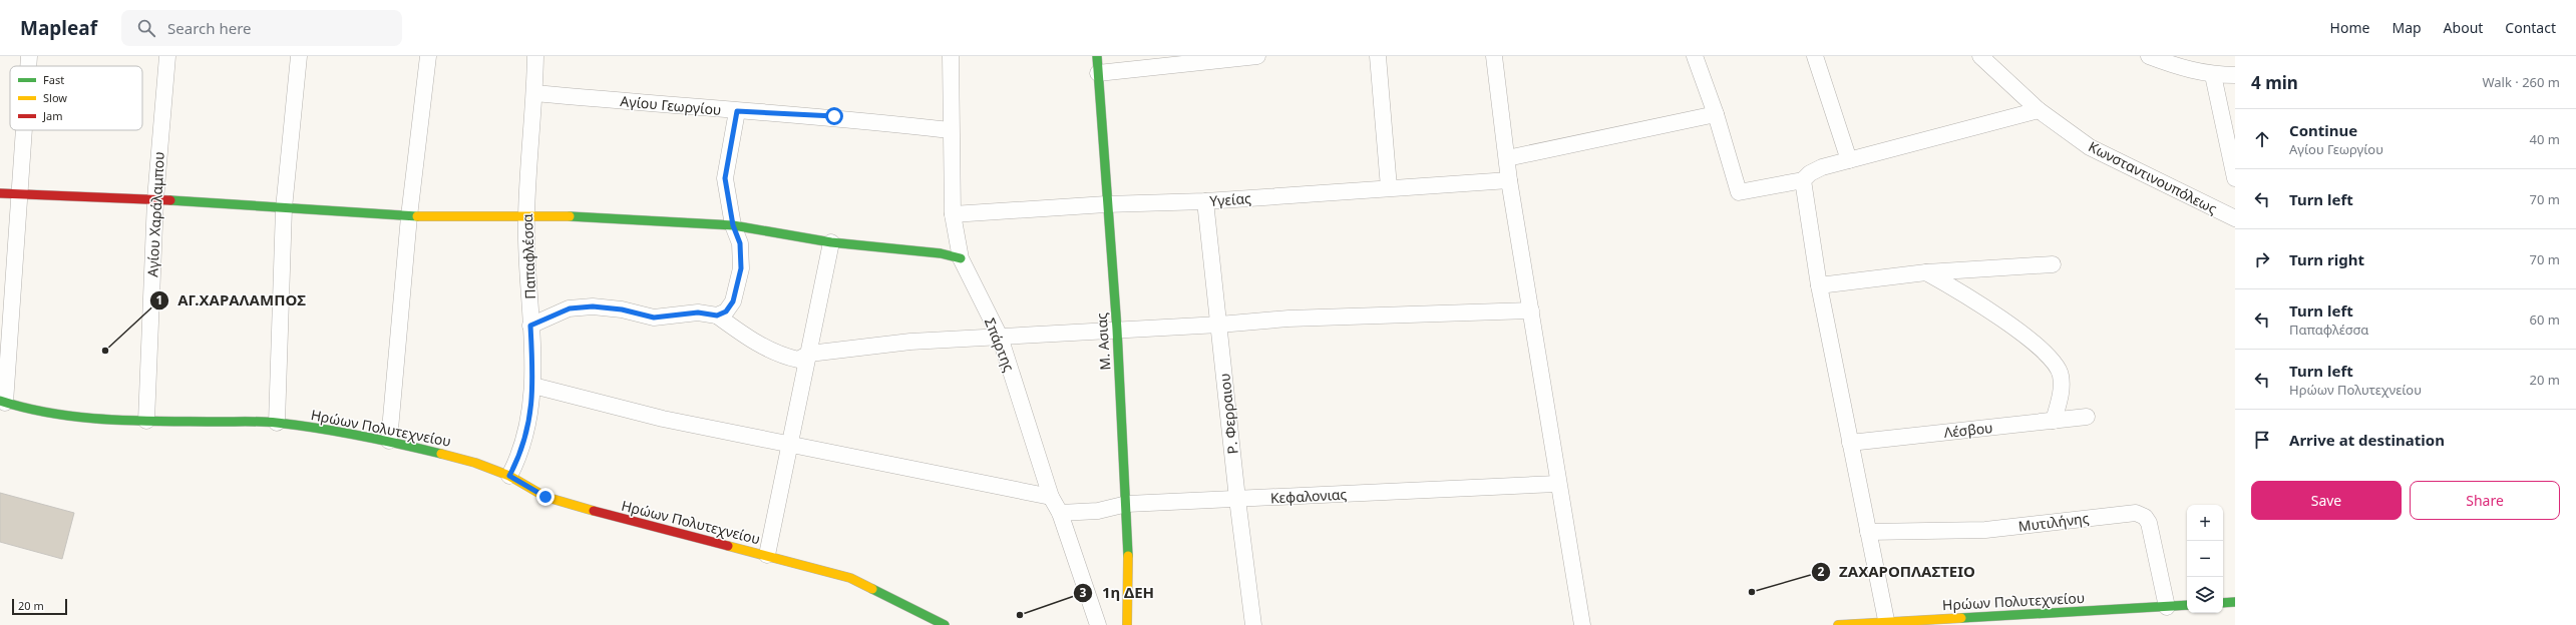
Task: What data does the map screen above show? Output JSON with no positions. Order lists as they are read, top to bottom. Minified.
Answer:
{"streets":{"street":["Αγίου Γεωργίου","Κωνσταντινουπόλεως","Υγείας","Αγίου Χαράλαμπου","Παπαφλέσσα","Μ. Ασιας","Σπάρτης","Ρ. Φερραιου","Ηρώων Πολυτεχνείου","Λέσβου","Κεφαλονιας","Μυτιλήνης"]},"crossings":[["Αγίου Γεωργίου","Παπαφλέσσα"],["Αγίου Γεωργίου","Σπάρτης"],["Υγείας","Μ. Ασιας"],["Υγείας","Σπάρτης"],["Υγείας","Ρ. Φερραιου"],["Αγίου Χαράλαμπου","Ηρώων Πολυτεχνείου"],["Παπαφλέσσα","Ηρώων Πολυτεχνείου"],["Μ. Ασιας","Κεφαλονιας"],["Σπάρτης","Κεφαλονιας"],["Ρ. Φερραιου","Κεφαλονιας"],["Ηρώων Πολυτεχνείου","Μυτιλήνης"]],"places":["ΑΓ.ΧΑΡΑΛΑΜΠΟΣ","ΖΑΧΑΡΟΠΛΑΣΤΕΙΟ","1η ΔΕΗ"],"legend":["Fast","Slow","Jam"],"scale_bar":"20 m","page":{"header":"Mapleaf","search":"Search here","nav":["Home","Map","About","Contact"],"heading":["4 min","Walk · 260 m"],"list":[["Continue","Αγίου Γεωργίου","40 m"],["Turn left","70 m"],["Turn right","70 m"],["Turn left","Παπαφλέσσα","60 m"],["Turn left","Ηρώων Πολυτεχνείου","20 m"],"Arrive at destination"],"buttons":["Save","Share"],"map_buttons":["+","−"],"scale":"20 m"}}
